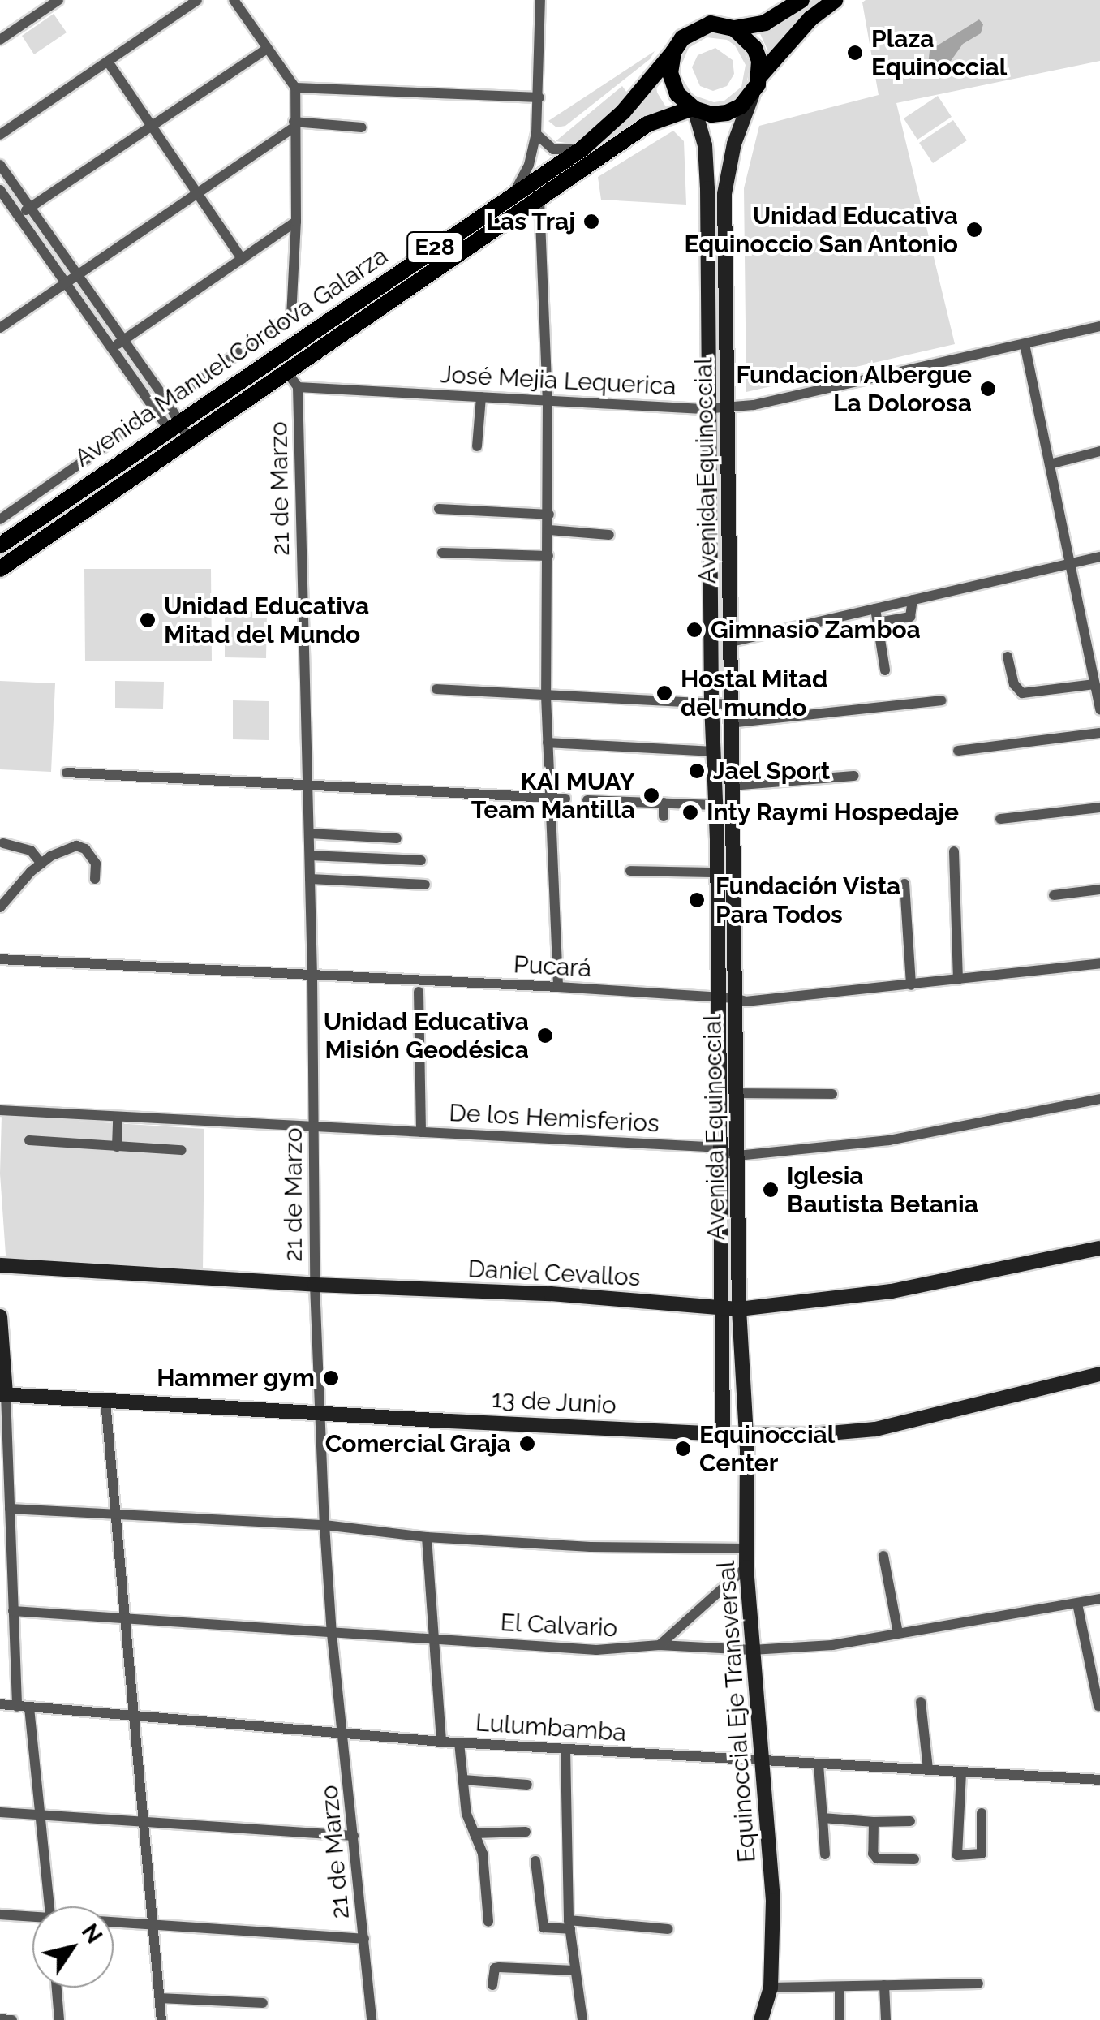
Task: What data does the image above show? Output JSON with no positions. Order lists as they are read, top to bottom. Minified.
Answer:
{"streets":{"main road":["E28","Avenida Manuel Córdova Galarza","Avenida Equinoccial","Daniel Cevallos","13 de Junio","Equinoccial Eje Transversal"],"street":["José Mejia Lequerica","21 de Marzo","Pucará","De los Hemisferios","El Calvario","Lulumbamba"]},"crossings":[["E28","Avenida Manuel Córdova Galarza"],["E28","Avenida Equinoccial"],["Avenida Manuel Córdova Galarza","Avenida Equinoccial"],["Avenida Manuel Córdova Galarza","21 de Marzo"],["José Mejia Lequerica","Avenida Equinoccial"],["José Mejia Lequerica","21 de Marzo"],["Avenida Equinoccial","Pucará"],["Avenida Equinoccial","De los Hemisferios"],["Avenida Equinoccial","Daniel Cevallos"],["Avenida Equinoccial","13 de Junio"],["Avenida Equinoccial","Equinoccial Eje Transversal"],["21 de Marzo","Pucará"],["21 de Marzo","De los Hemisferios"],["21 de Marzo","Daniel Cevallos"],["21 de Marzo","13 de Junio"],["21 de Marzo","El Calvario"],["21 de Marzo","Lulumbamba"],["13 de Junio","Equinoccial Eje Transversal"],["El Calvario","Equinoccial Eje Transversal"],["Equinoccial Eje Transversal","Lulumbamba"]],"places":["Plaza Equinoccial","Las Traj","Unidad Educativa Equinoccio San Antonio","Fundacion Albergue La Dolorosa","Unidad Educativa Mitad del Mundo","Gimnasio Zamboa","Hostal Mitad del mundo","Jael Sport","KAI MUAY Team Mantilla","Inty Raymi Hospedaje","Fundación Vista Para Todos","Unidad Educativa Misión Geodésica","Iglesia Bautista Betania","Hammer gym","Comercial Graja","Equinoccial Center"],"north":"top right"}
